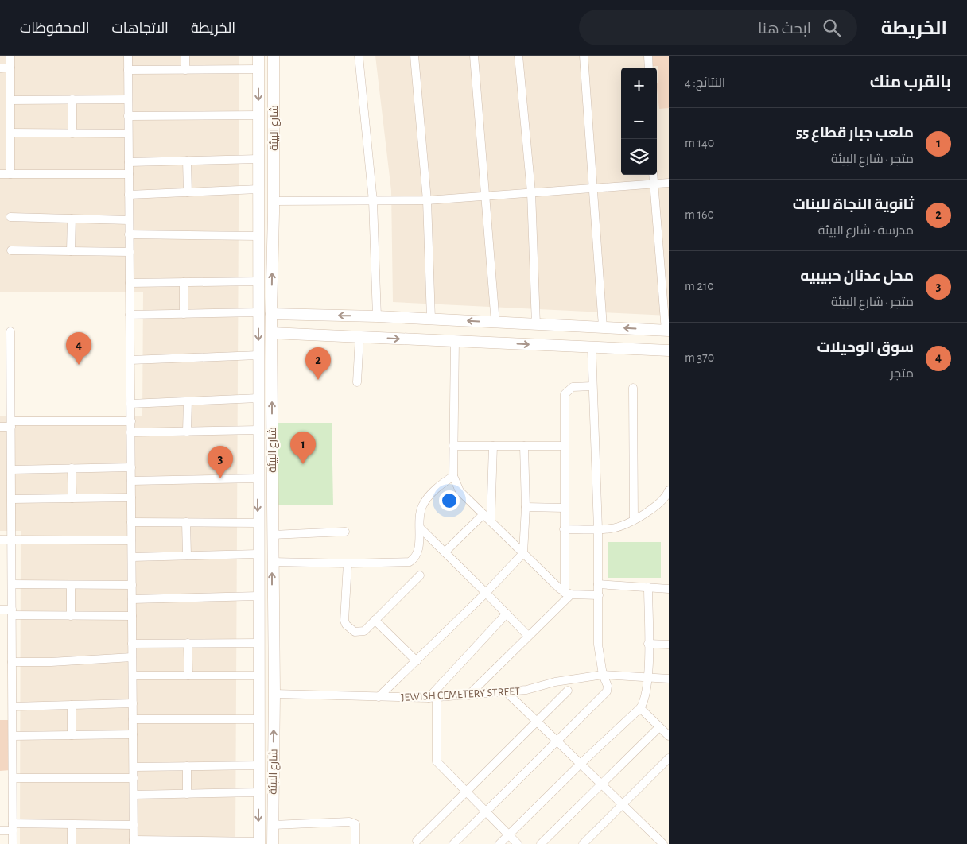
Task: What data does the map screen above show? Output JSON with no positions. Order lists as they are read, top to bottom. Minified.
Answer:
{"streets":{"street":["شارع البيئة","JEWISH CEMETERY STREET"]},"crossings":[["شارع البيئة","JEWISH CEMETERY STREET"]],"page":{"header":"الخريطة","search":"ابحث هنا","nav":["الخريطة","الاتجاهات","المحفوظات"],"heading":["بالقرب منك","النتائج: 4"],"map_buttons":["+","−"],"list":[{"mark":"1","name":"ملعب جبار قطاع 55","note":"متجر · شارع البيئة","value":"140 m"},{"mark":"2","name":"ثانوية النجاة للبنات","note":"مدرسة · شارع البيئة","value":"160 m"},{"mark":"3","name":"محل عدنان حبيبيه","note":"متجر · شارع البيئة","value":"210 m"},{"mark":"4","name":"سوق الوحيلات","note":"متجر","value":"370 m"}],"pins":["4","2","1","3"]}}
